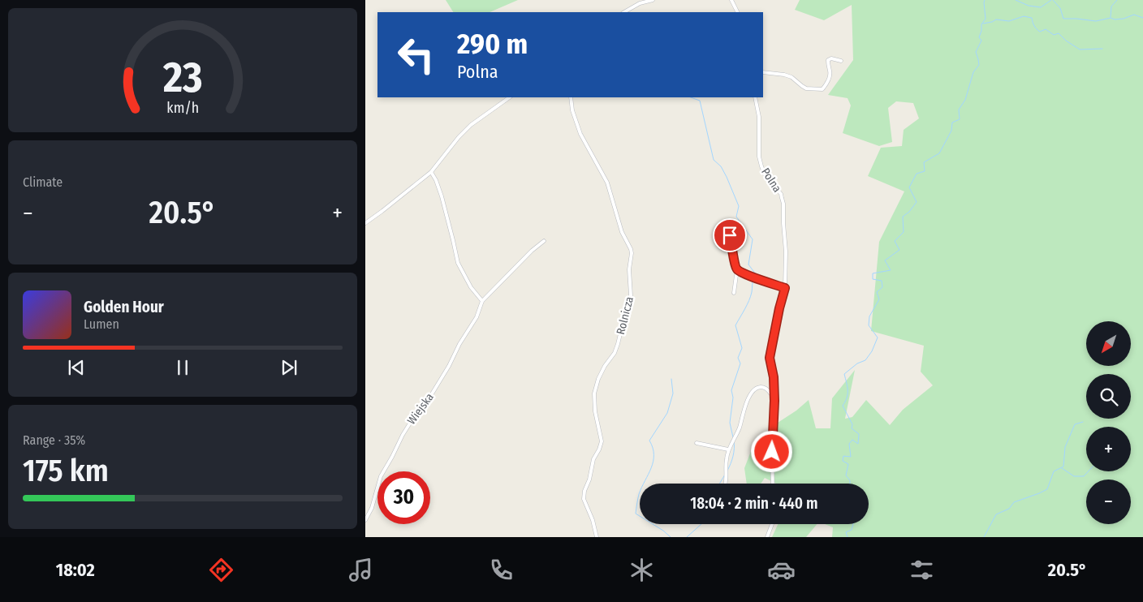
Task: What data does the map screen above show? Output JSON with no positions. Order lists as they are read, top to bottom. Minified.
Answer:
{"streets":{"street":["Polna","Rolnicza","Wiejska"]},"north":"bottom left","page":{"turn":["290 m","Polna"],"tile":["Climate",["Range · 35%","175 km"]],"heat":["−","20.5°","+"],"song":["Golden Hour","Lumen"],"map_buttons":["+","−"],"limit":"30","trip":"18:04 · 2 min · 440 m","tabs":["18:02","20.5°"],"gauge":["23","km/h"]}}
